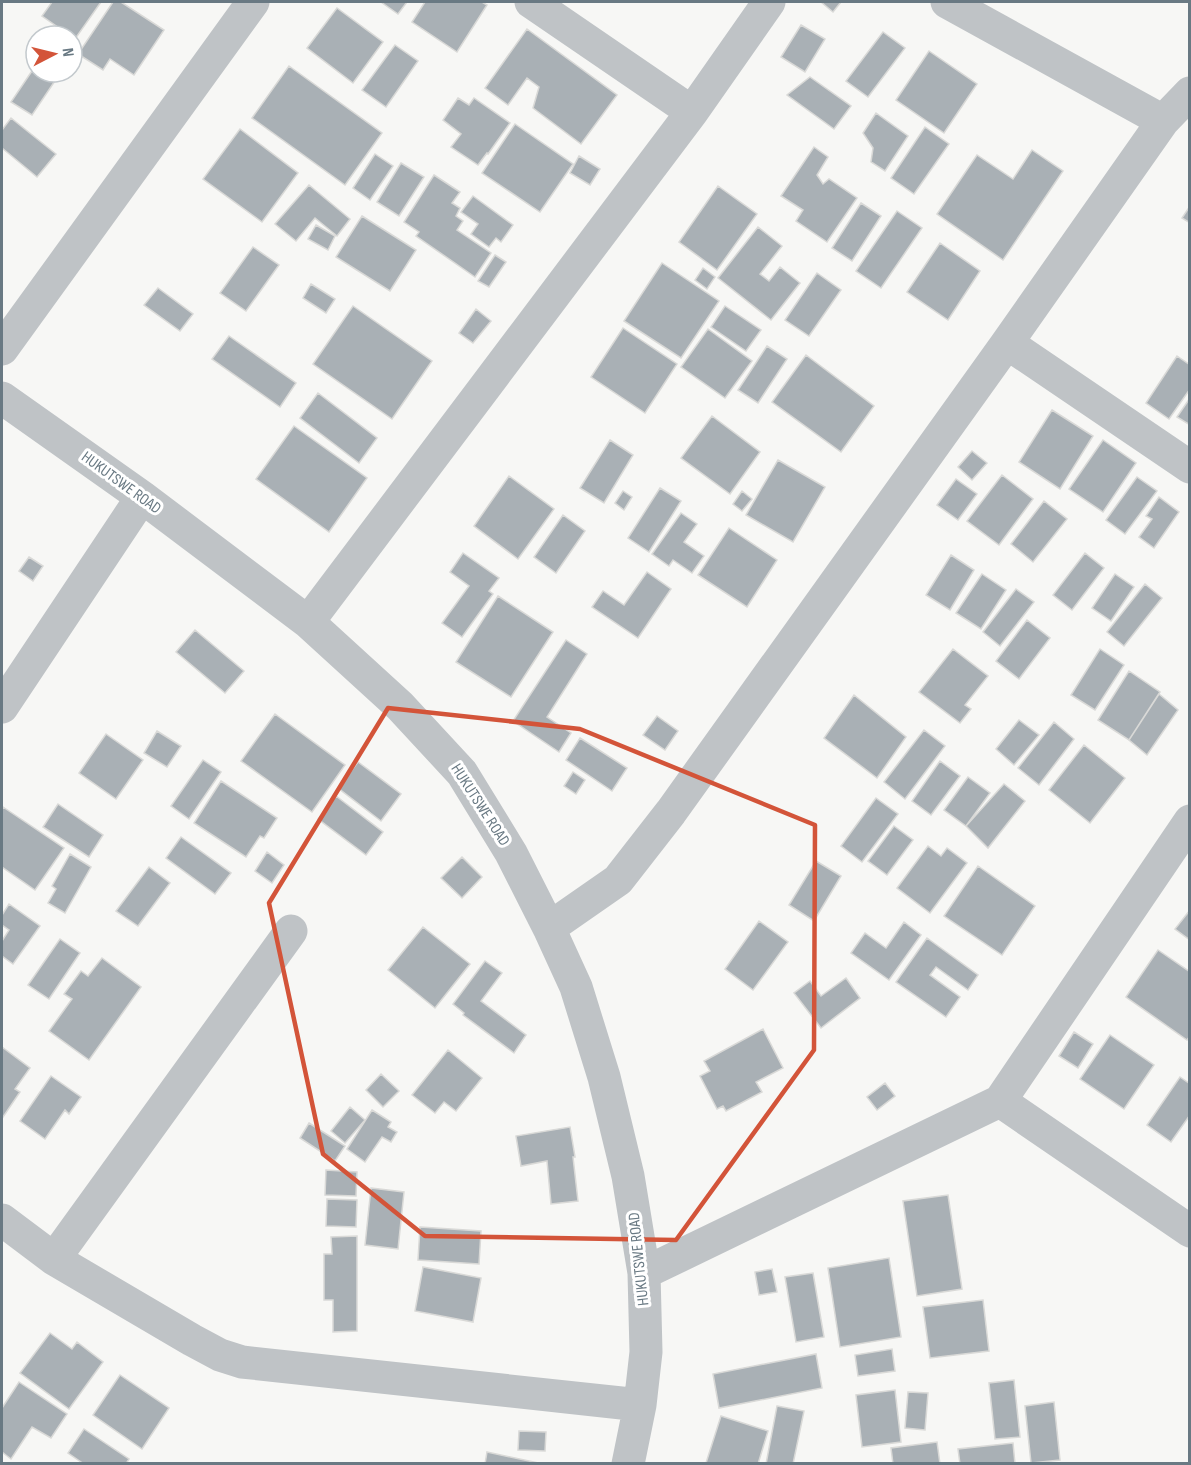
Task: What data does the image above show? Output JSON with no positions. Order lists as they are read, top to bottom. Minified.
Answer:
{"streets":{"street":["HUKUTSWE ROAD"]},"north":"right"}
